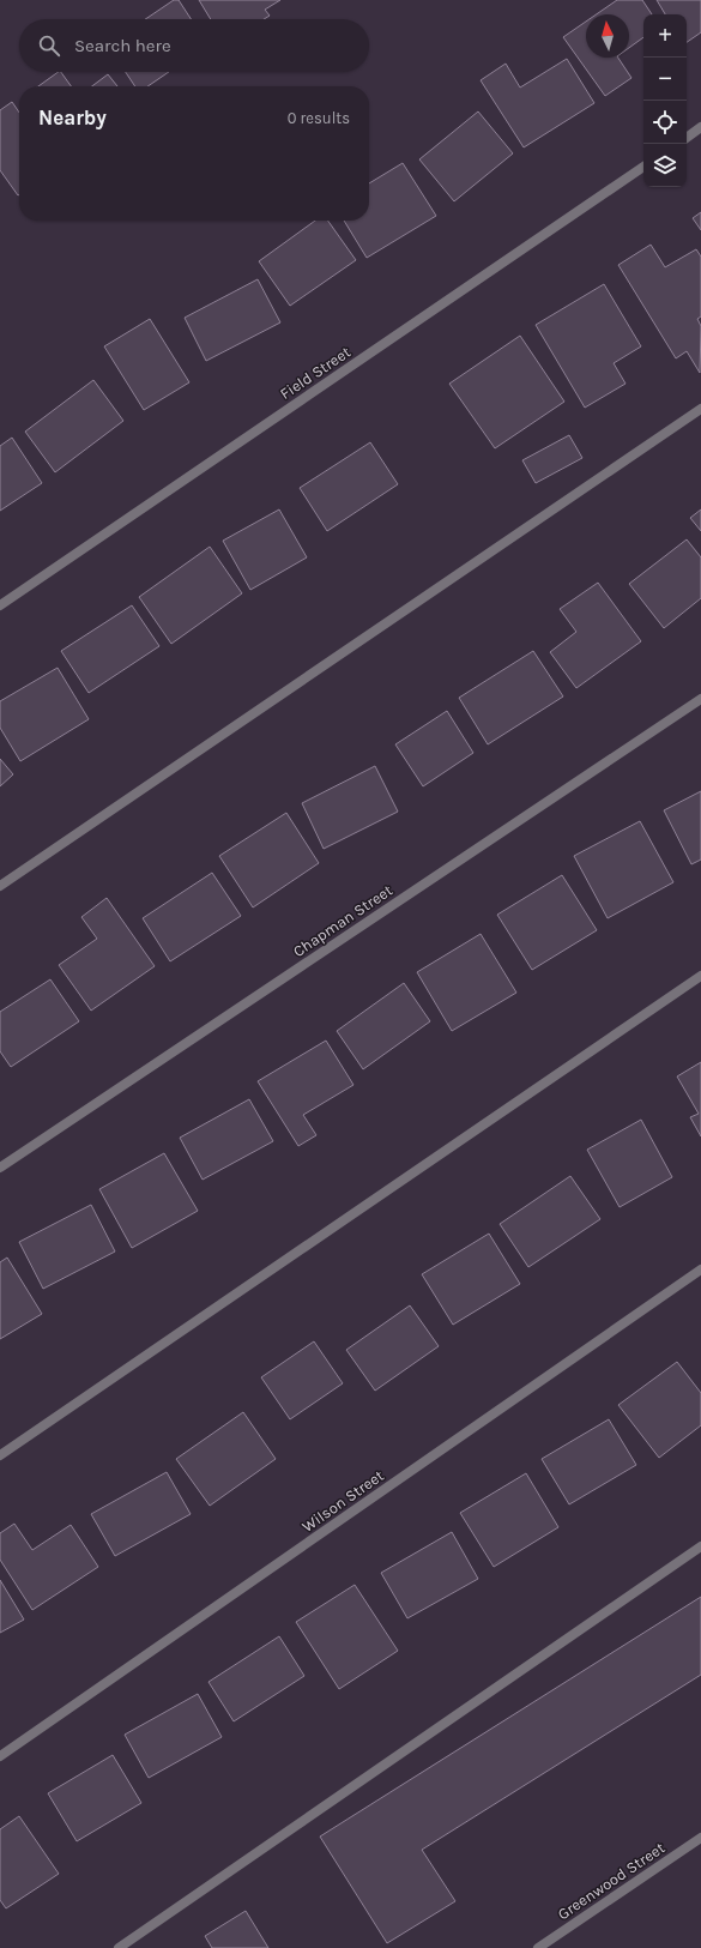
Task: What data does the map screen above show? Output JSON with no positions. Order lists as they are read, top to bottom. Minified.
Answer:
{"streets":{"street":["Field Street","Chapman Street","Wilson Street","Greenwood Street"]},"north":"top","page":{"map_buttons":["+","−"],"search":"Search here","heading":["Nearby","0 results"]}}
